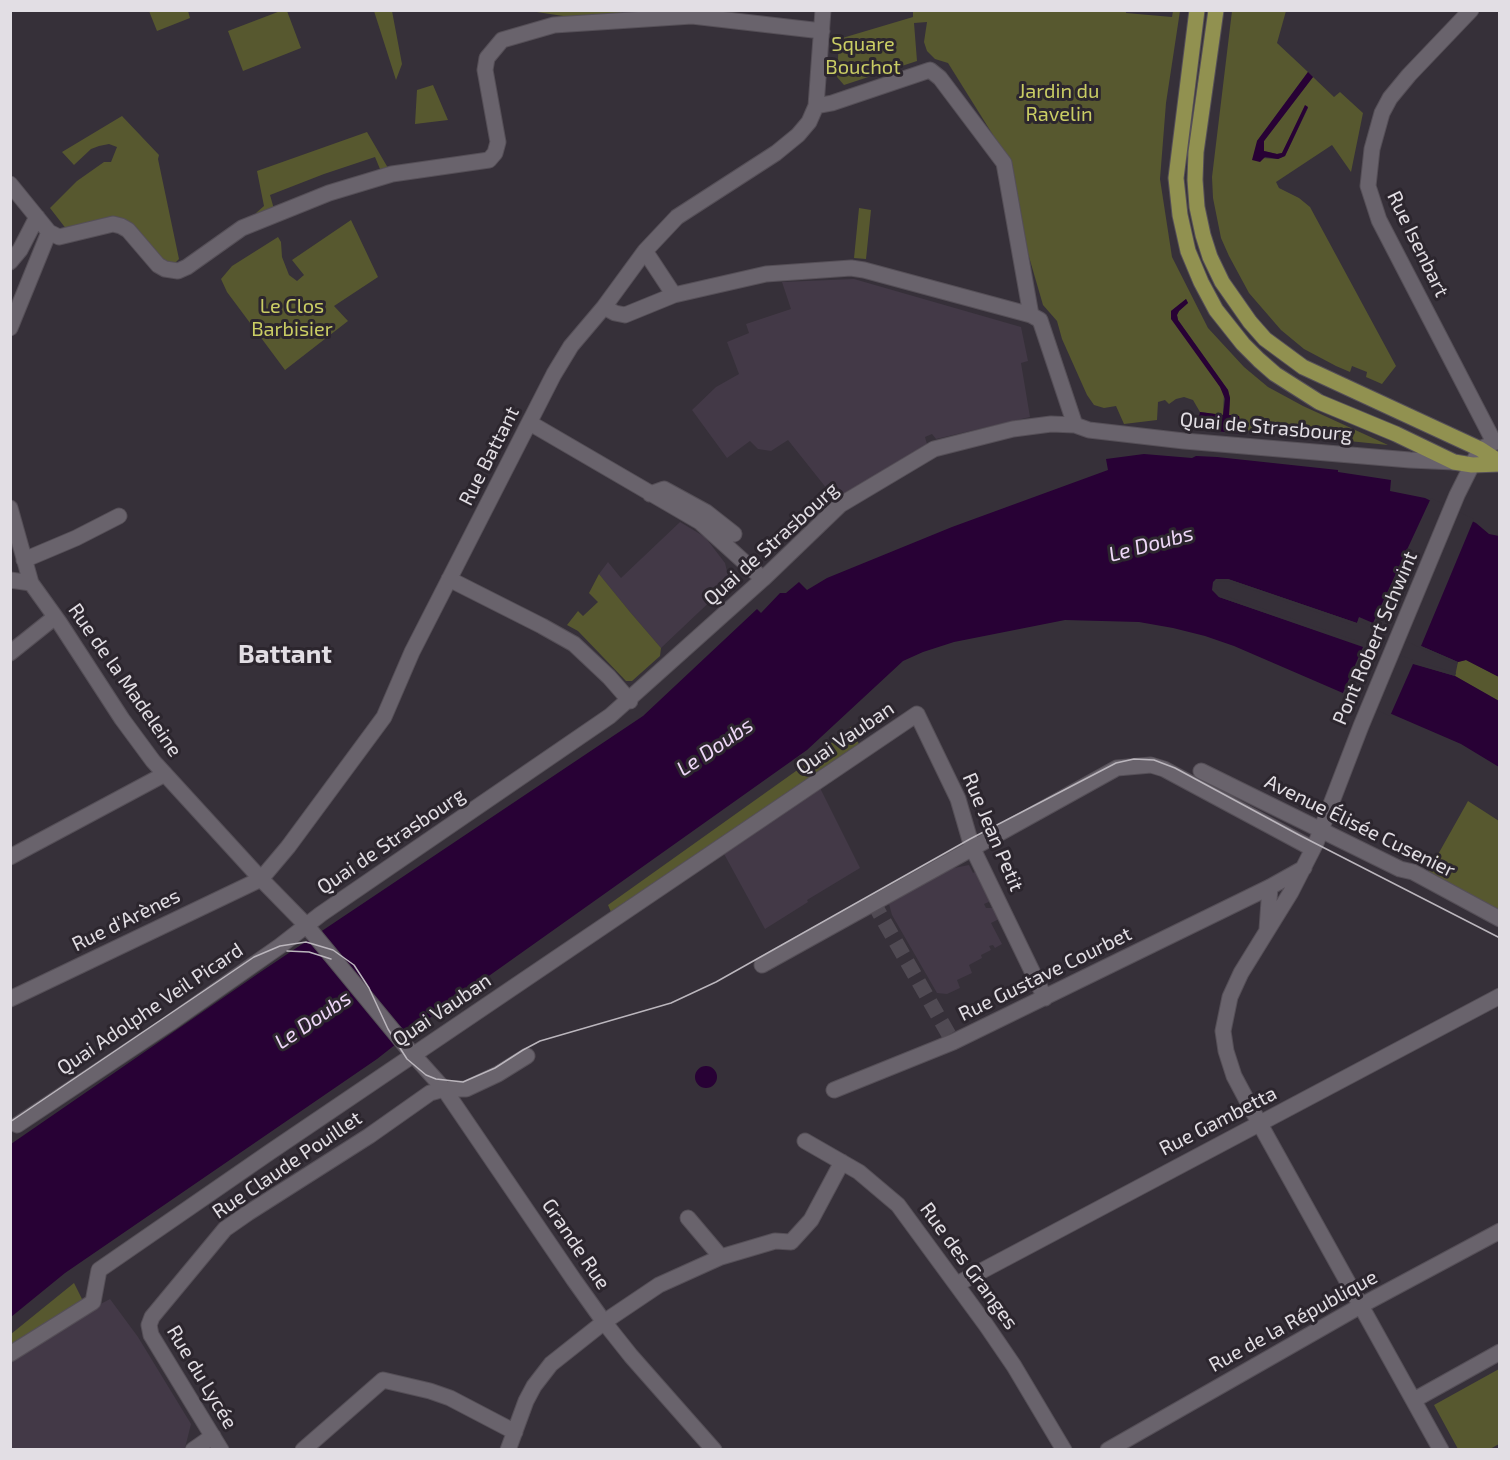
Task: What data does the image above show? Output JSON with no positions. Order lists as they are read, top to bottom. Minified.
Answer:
{"streets":{"street":["Rue Isenbart","Quai de Strasbourg","Rue Battant","Pont Robert Schwint","Rue de la Madeleine","Quai Vauban","Avenue Élisée Cusenier","Rue Jean Petit","Rue d'Arènes","Rue Gustave Courbet","Quai Adolphe Veil Picard","Rue Gambetta","Rue Claude Pouillet","Grande Rue","Rue des Granges","Rue de la République","Rue du Lycée"]},"crossings":[["Quai de Strasbourg","Rue de la Madeleine"],["Quai de Strasbourg","Quai Adolphe Veil Picard"],["Quai de Strasbourg","Grande Rue"],["Rue Battant","Rue de la Madeleine"],["Rue Battant","Rue d'Arènes"],["Pont Robert Schwint","Avenue Élisée Cusenier"],["Pont Robert Schwint","Rue Gustave Courbet"],["Pont Robert Schwint","Rue Gambetta"],["Pont Robert Schwint","Rue de la République"],["Rue de la Madeleine","Rue d'Arènes"],["Rue de la Madeleine","Quai Adolphe Veil Picard"],["Rue de la Madeleine","Grande Rue"],["Quai Vauban","Rue Jean Petit"],["Quai Vauban","Grande Rue"],["Rue Jean Petit","Rue Gustave Courbet"],["Quai Adolphe Veil Picard","Grande Rue"],["Rue Gambetta","Rue des Granges"],["Rue Claude Pouillet","Grande Rue"],["Rue Claude Pouillet","Rue du Lycée"]],"districts":["Battant"],"water":["Le Doubs"],"parks":["Square Bouchot","Jardin du Ravelin","Le Clos Barbisier"]}
